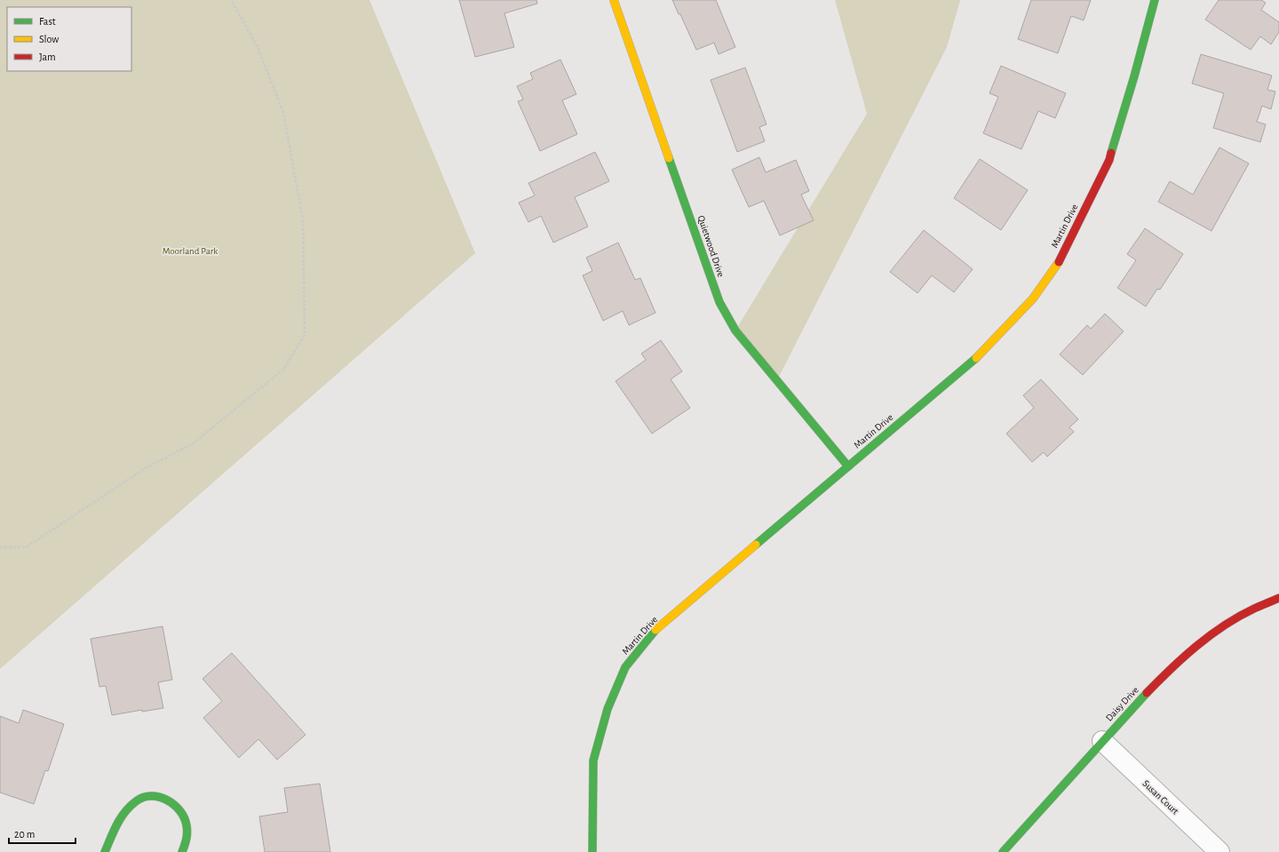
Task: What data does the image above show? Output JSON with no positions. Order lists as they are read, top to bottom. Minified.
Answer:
{"streets":{"street":["Martin Drive","Quietwood Drive","Daisy Drive","Susan Court"]},"crossings":[["Martin Drive","Quietwood Drive"],["Daisy Drive","Susan Court"]],"parks":["Moorland Park"],"legend":["Fast","Slow","Jam"],"scale_bar":"20 m"}
